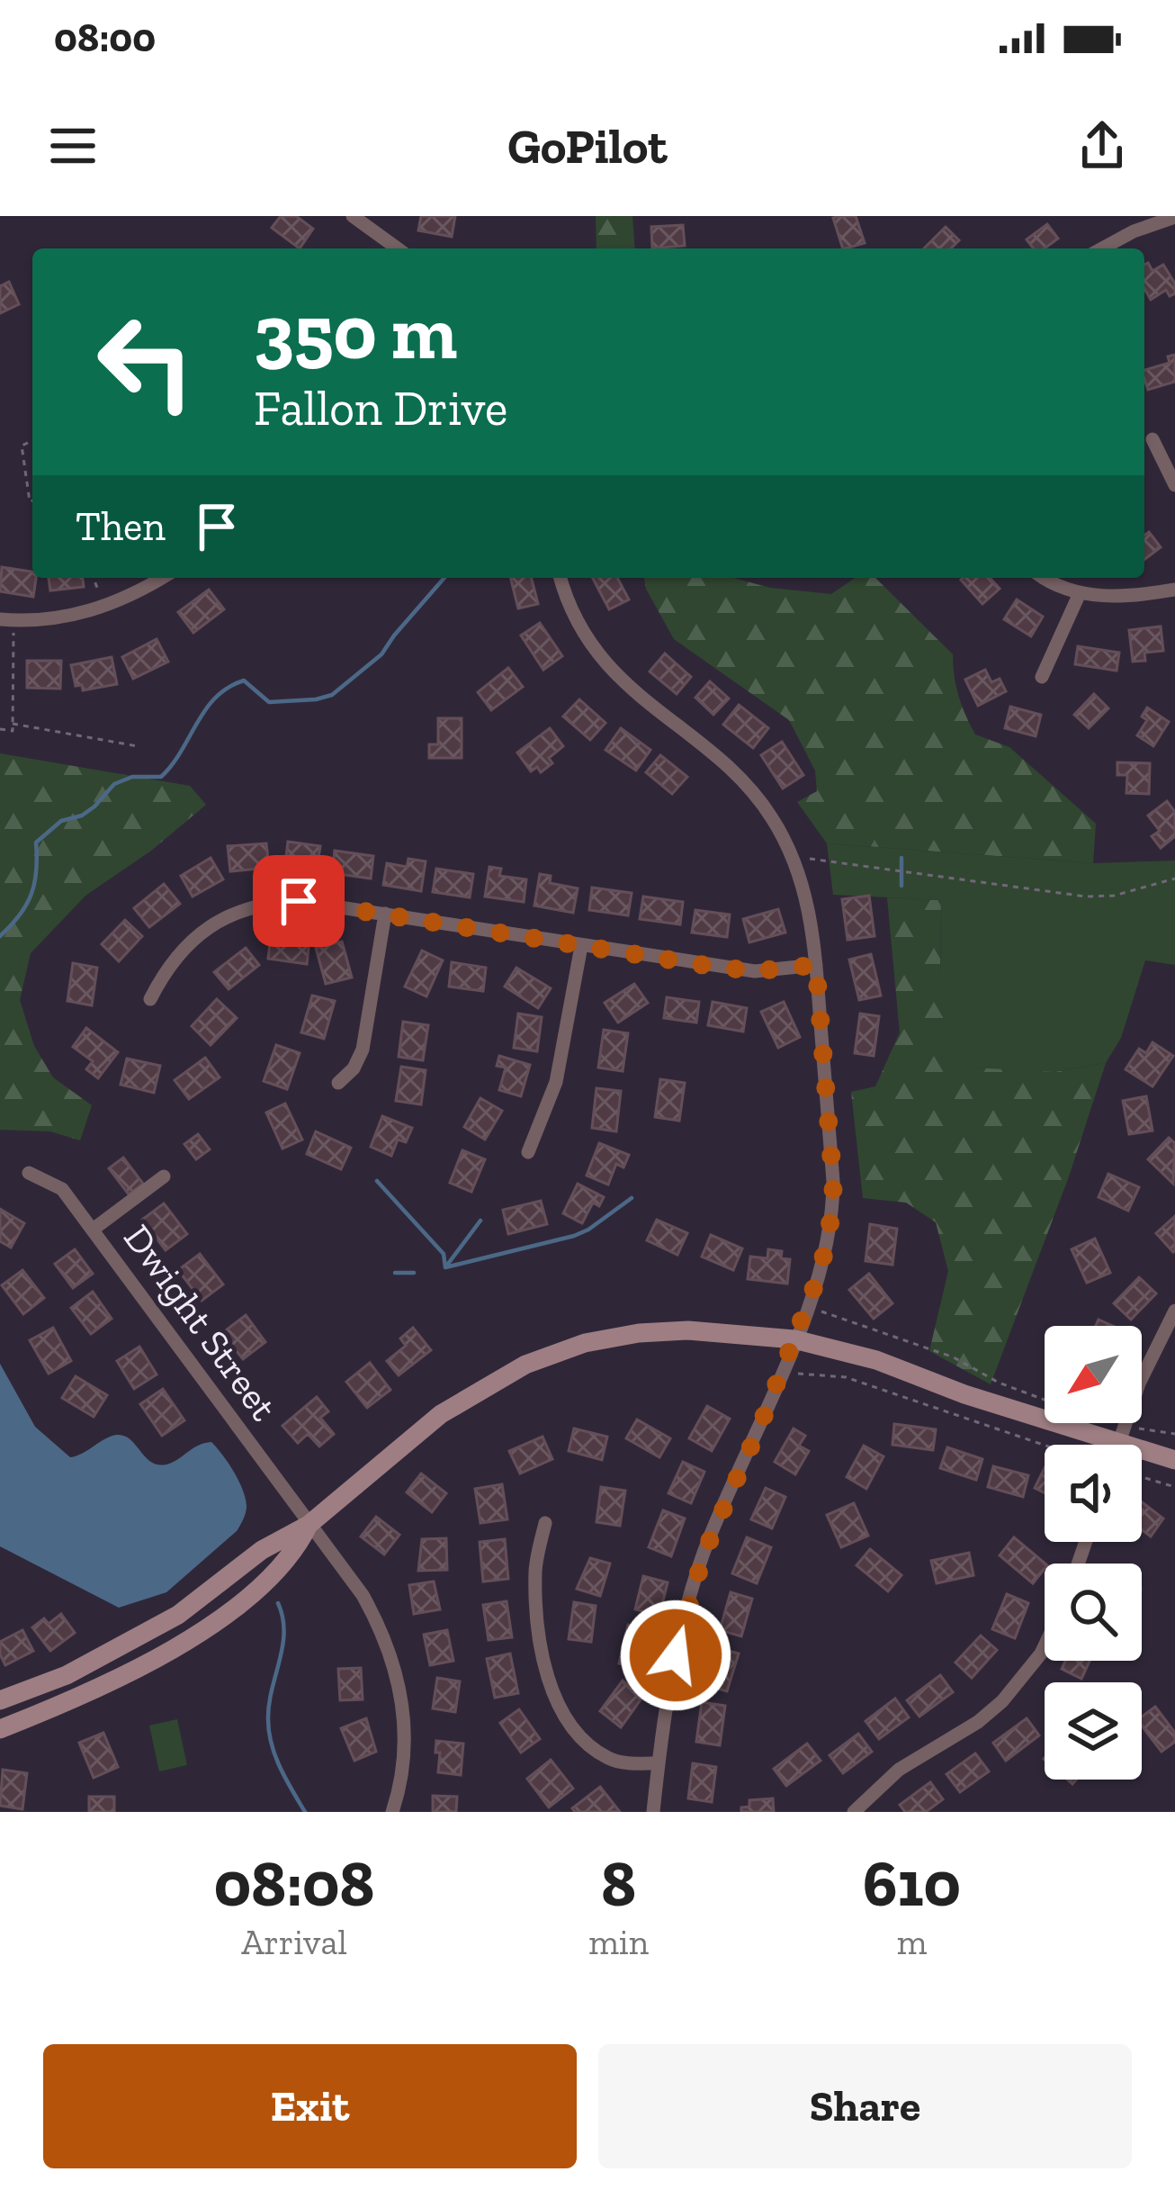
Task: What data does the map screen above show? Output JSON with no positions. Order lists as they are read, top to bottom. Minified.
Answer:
{"streets":{"street":["Dwight Street"]},"north":"bottom left","page":{"status":"08:00","header":"GoPilot","turn":["350 m","Fallon Drive"],"then":"Then","eta":["08:08","Arrival","8","min","610","m"],"buttons":["Exit","Share"]}}
